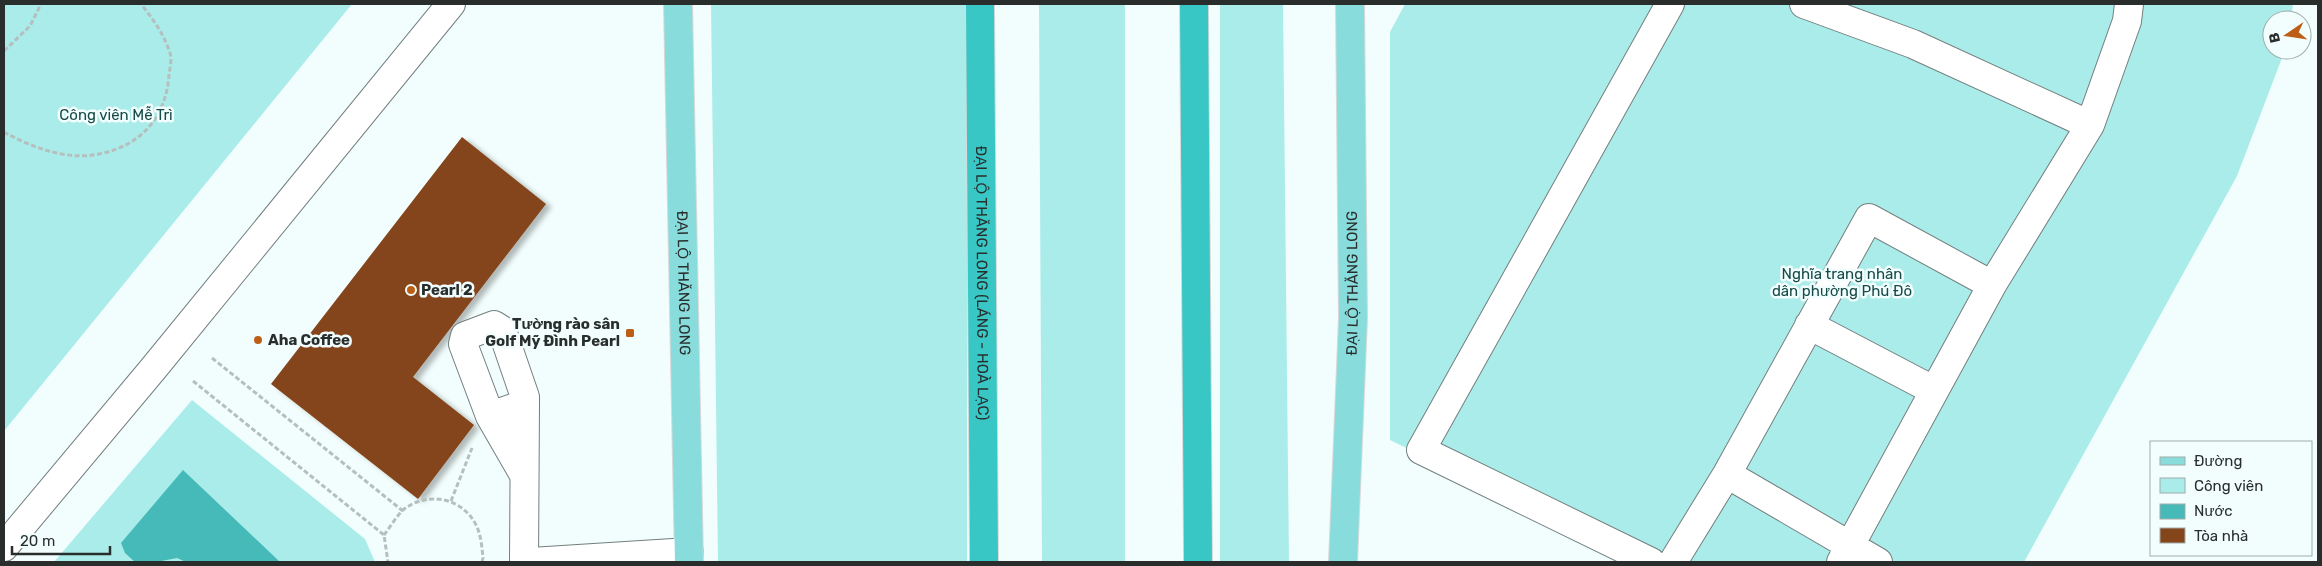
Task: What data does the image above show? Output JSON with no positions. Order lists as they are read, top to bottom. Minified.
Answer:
{"streets":{"highway":["ĐẠI LỘ THĂNG LONG (LÁNG - HOÀ LẠC)"],"main road":["ĐẠI LỘ THĂNG LONG"]},"parks":["Công viên Mễ Trì","Nghĩa trang nhân dân phường Phú Đô"],"places":{"other":["Pearl 2","Aha Coffee"],"transit":["Tường rào sân Golf Mỹ Đình Pearl"]},"legend":["Đường","Công viên","Nước","Tòa nhà"],"scale_bar":"20 m","north":"left"}
